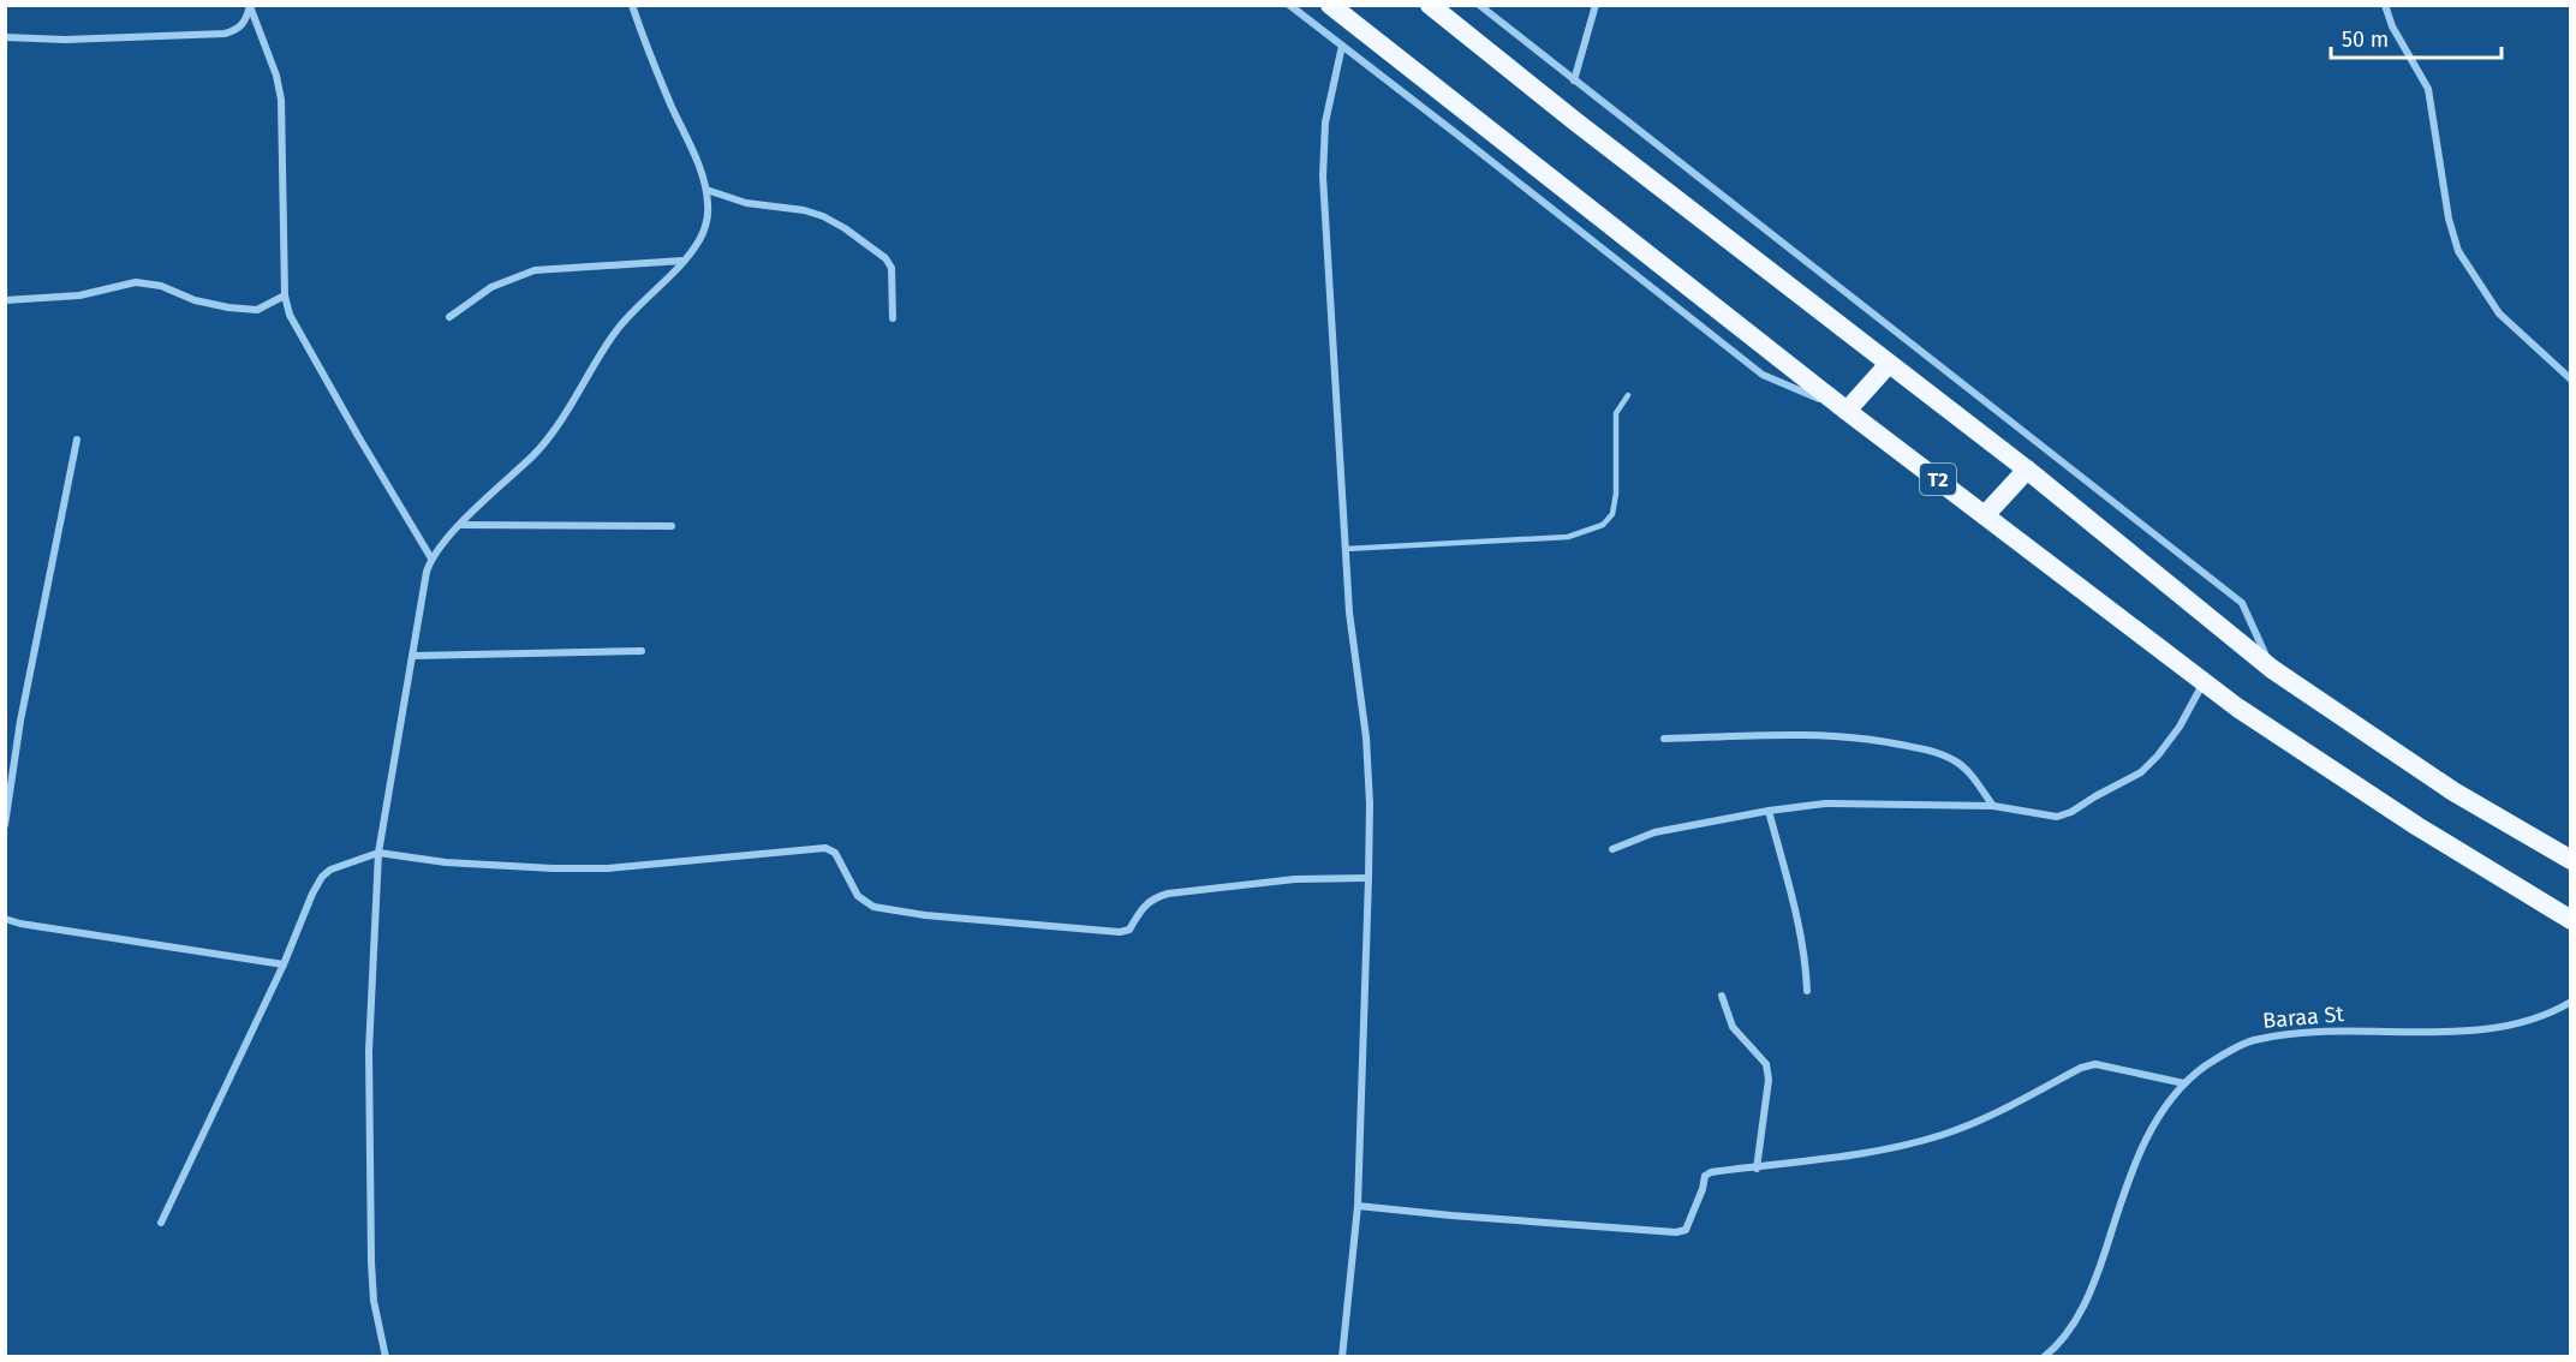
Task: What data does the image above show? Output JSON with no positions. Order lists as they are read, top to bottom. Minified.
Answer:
{"streets":{"highway":["T2"],"street":["Baraa St"]},"scale_bar":"50 m"}
